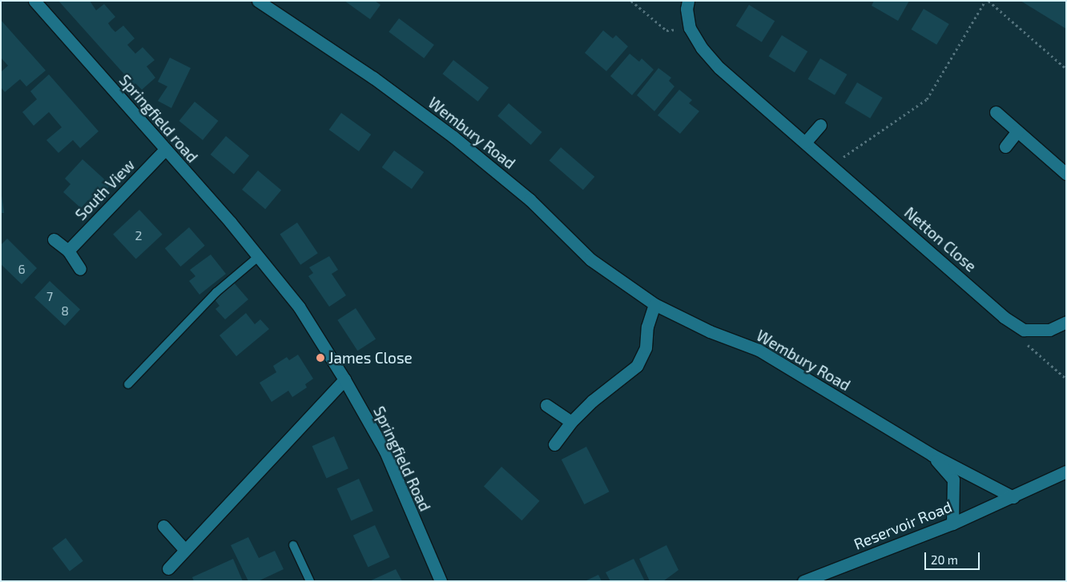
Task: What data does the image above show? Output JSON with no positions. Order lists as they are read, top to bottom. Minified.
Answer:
{"streets":{"street":["Springfield road","Wembury Road","South View","Netton Close","Springfield Road","Reservoir Road"]},"crossings":[["Springfield road","South View"],["Springfield road","Springfield Road"],["Wembury Road","Reservoir Road"]],"places":["James Close"],"house_numbers":["2","6","7","8"],"scale_bar":"20 m"}
